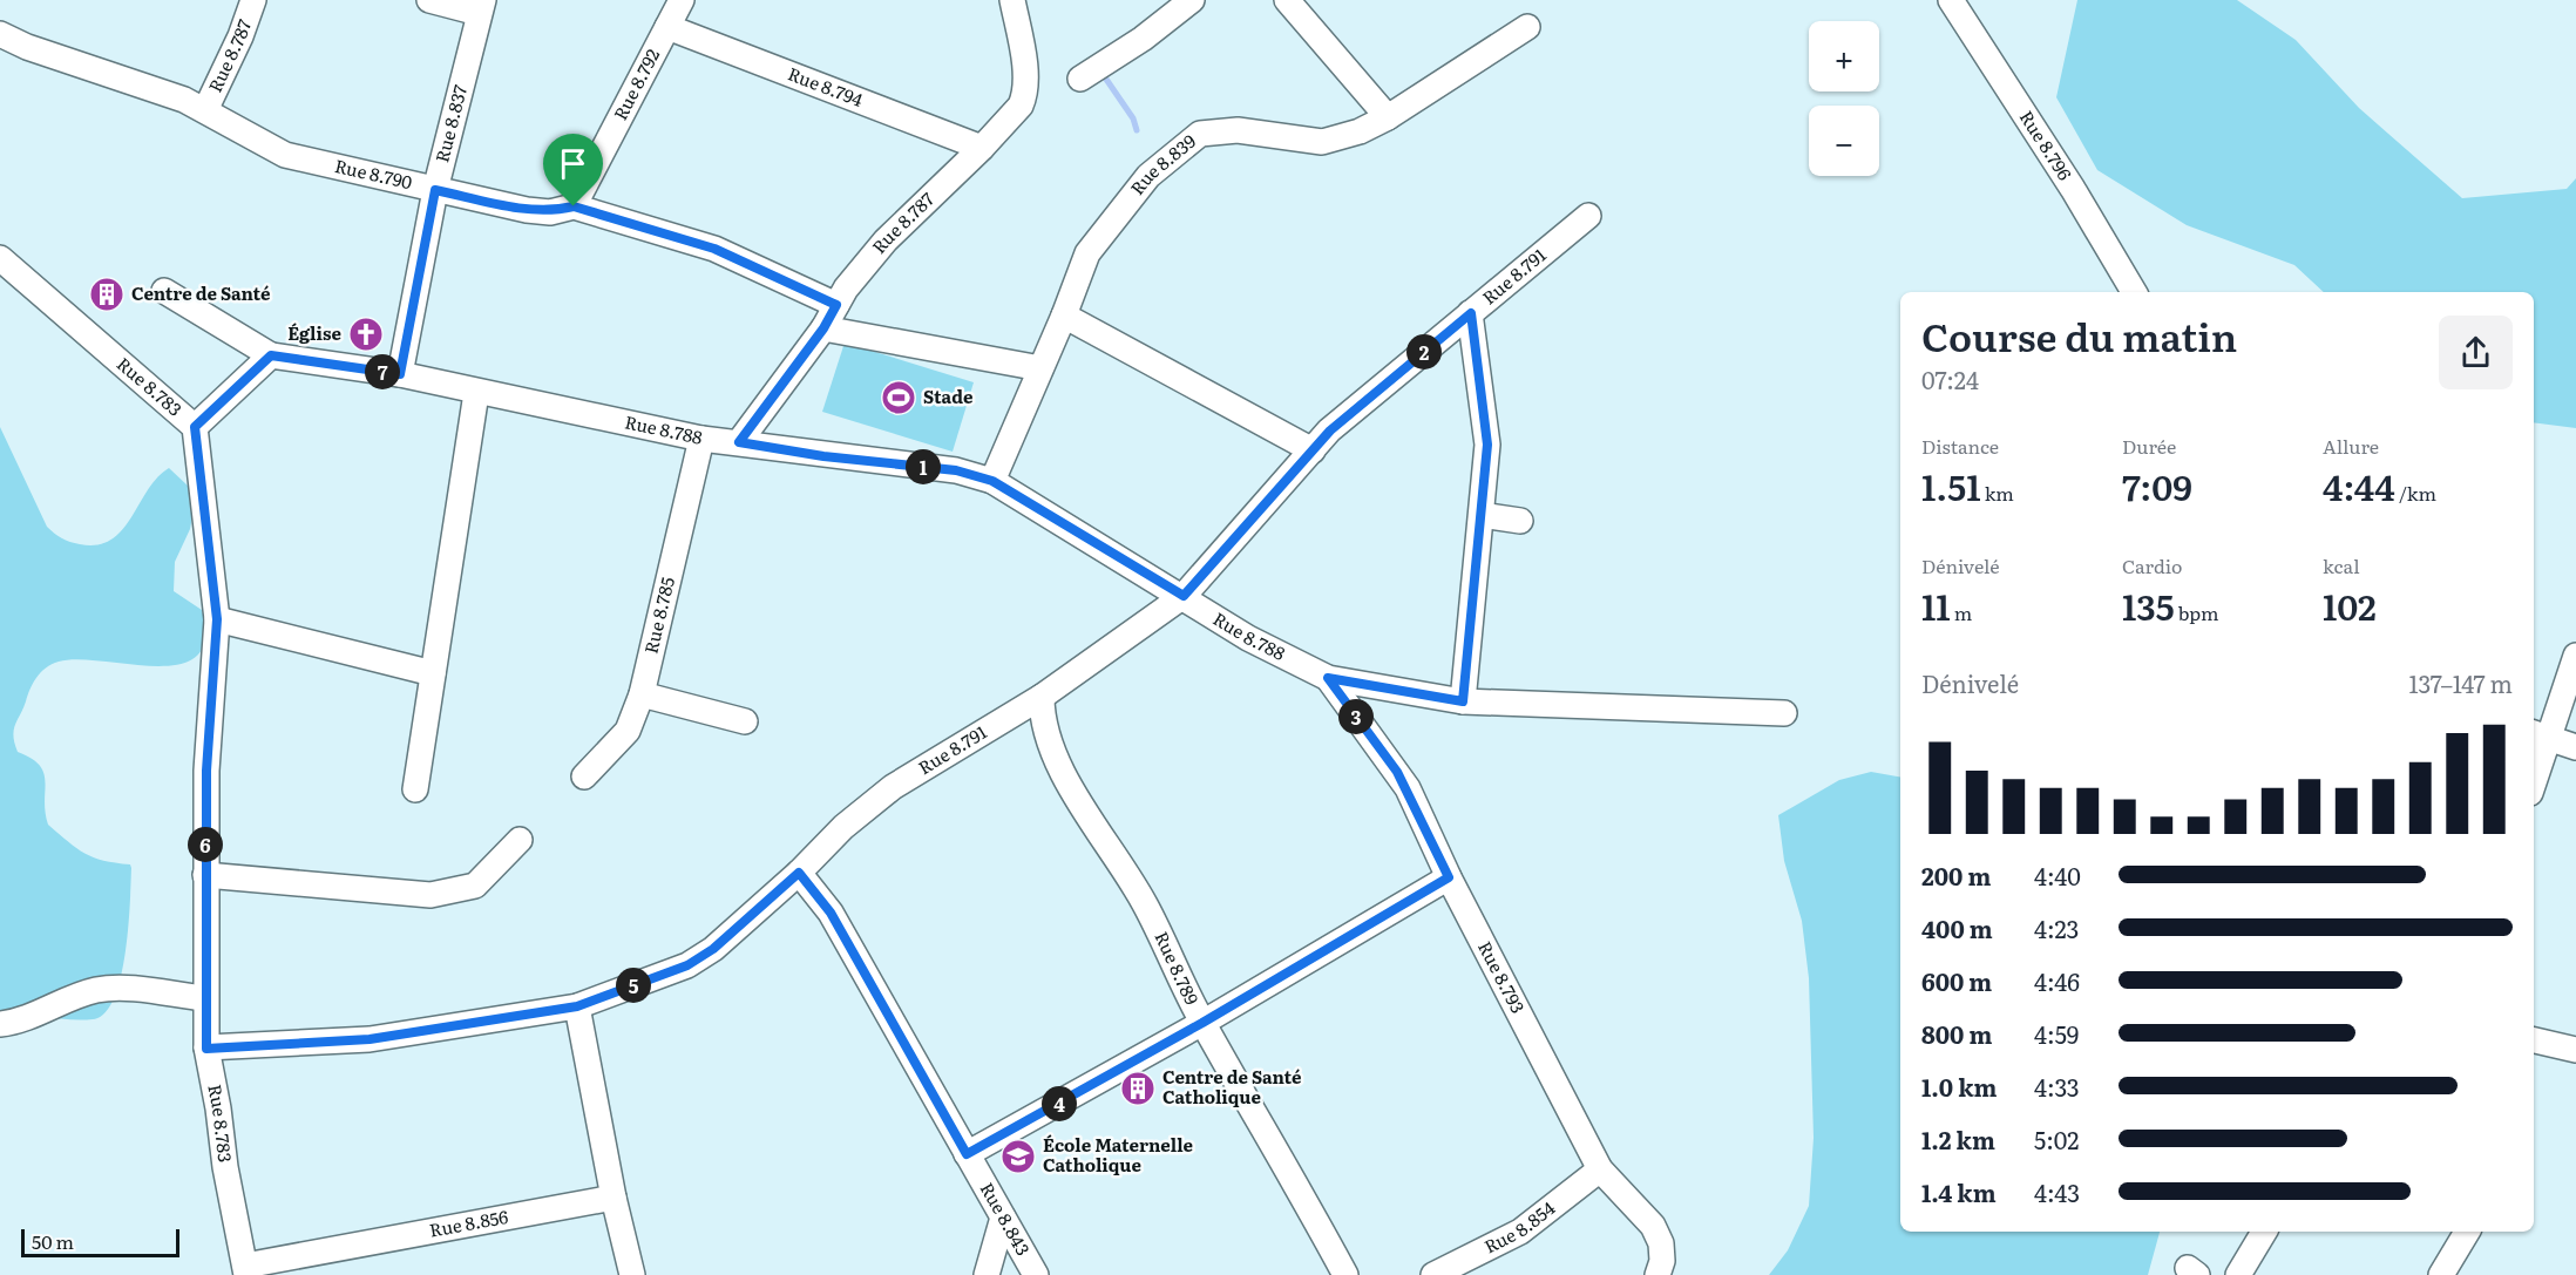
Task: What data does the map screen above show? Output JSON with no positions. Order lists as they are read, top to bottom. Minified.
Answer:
{"streets":{"street":["Rue 8.787","Rue 8.792","Rue 8.794","Rue 8.837","Rue 8.796","Rue 8.839","Rue 8.790","Rue 8.791","Rue 8.783","Rue 8.788","Rue 8.785","Rue 8.789","Rue 8.793","Rue 8.843","Rue 8.856","Rue 8.854"]},"crossings":[["Rue 8.787","Rue 8.794"],["Rue 8.787","Rue 8.790"],["Rue 8.787","Rue 8.788"],["Rue 8.792","Rue 8.794"],["Rue 8.792","Rue 8.790"],["Rue 8.837","Rue 8.790"],["Rue 8.837","Rue 8.788"],["Rue 8.839","Rue 8.788"],["Rue 8.791","Rue 8.783"],["Rue 8.791","Rue 8.788"],["Rue 8.791","Rue 8.789"],["Rue 8.791","Rue 8.843"],["Rue 8.783","Rue 8.856"],["Rue 8.788","Rue 8.785"],["Rue 8.788","Rue 8.793"],["Rue 8.793","Rue 8.854"]],"places":{"building":["Centre de Santé","Centre de Santé Catholique"],"church":["Église"],"sports":["Stade"],"school or university":["École Maternelle Catholique"]},"scale_bar":"50 m","page":{"map_buttons":["+","−"],"heading":["Course du matin","07:24"],"pins":["2","7","1","3","6","5","4"],"stats":[["Distance","1.51 km"],["Durée","7:09"],["Allure","4:44 /km"],["Dénivelé","11 m"],["Cardio","135 bpm"],["kcal","102"]],"chart":["Dénivelé","137–147 m"],"list":[{"name":"200 m","note":"4:40"},{"name":"400 m","note":"4:23"},{"name":"600 m","note":"4:46"},{"name":"800 m","note":"4:59"},{"name":"1.0 km","note":"4:33"},{"name":"1.2 km","note":"5:02"},{"name":"1.4 km","note":"4:43"}],"scale":"50 m"}}
